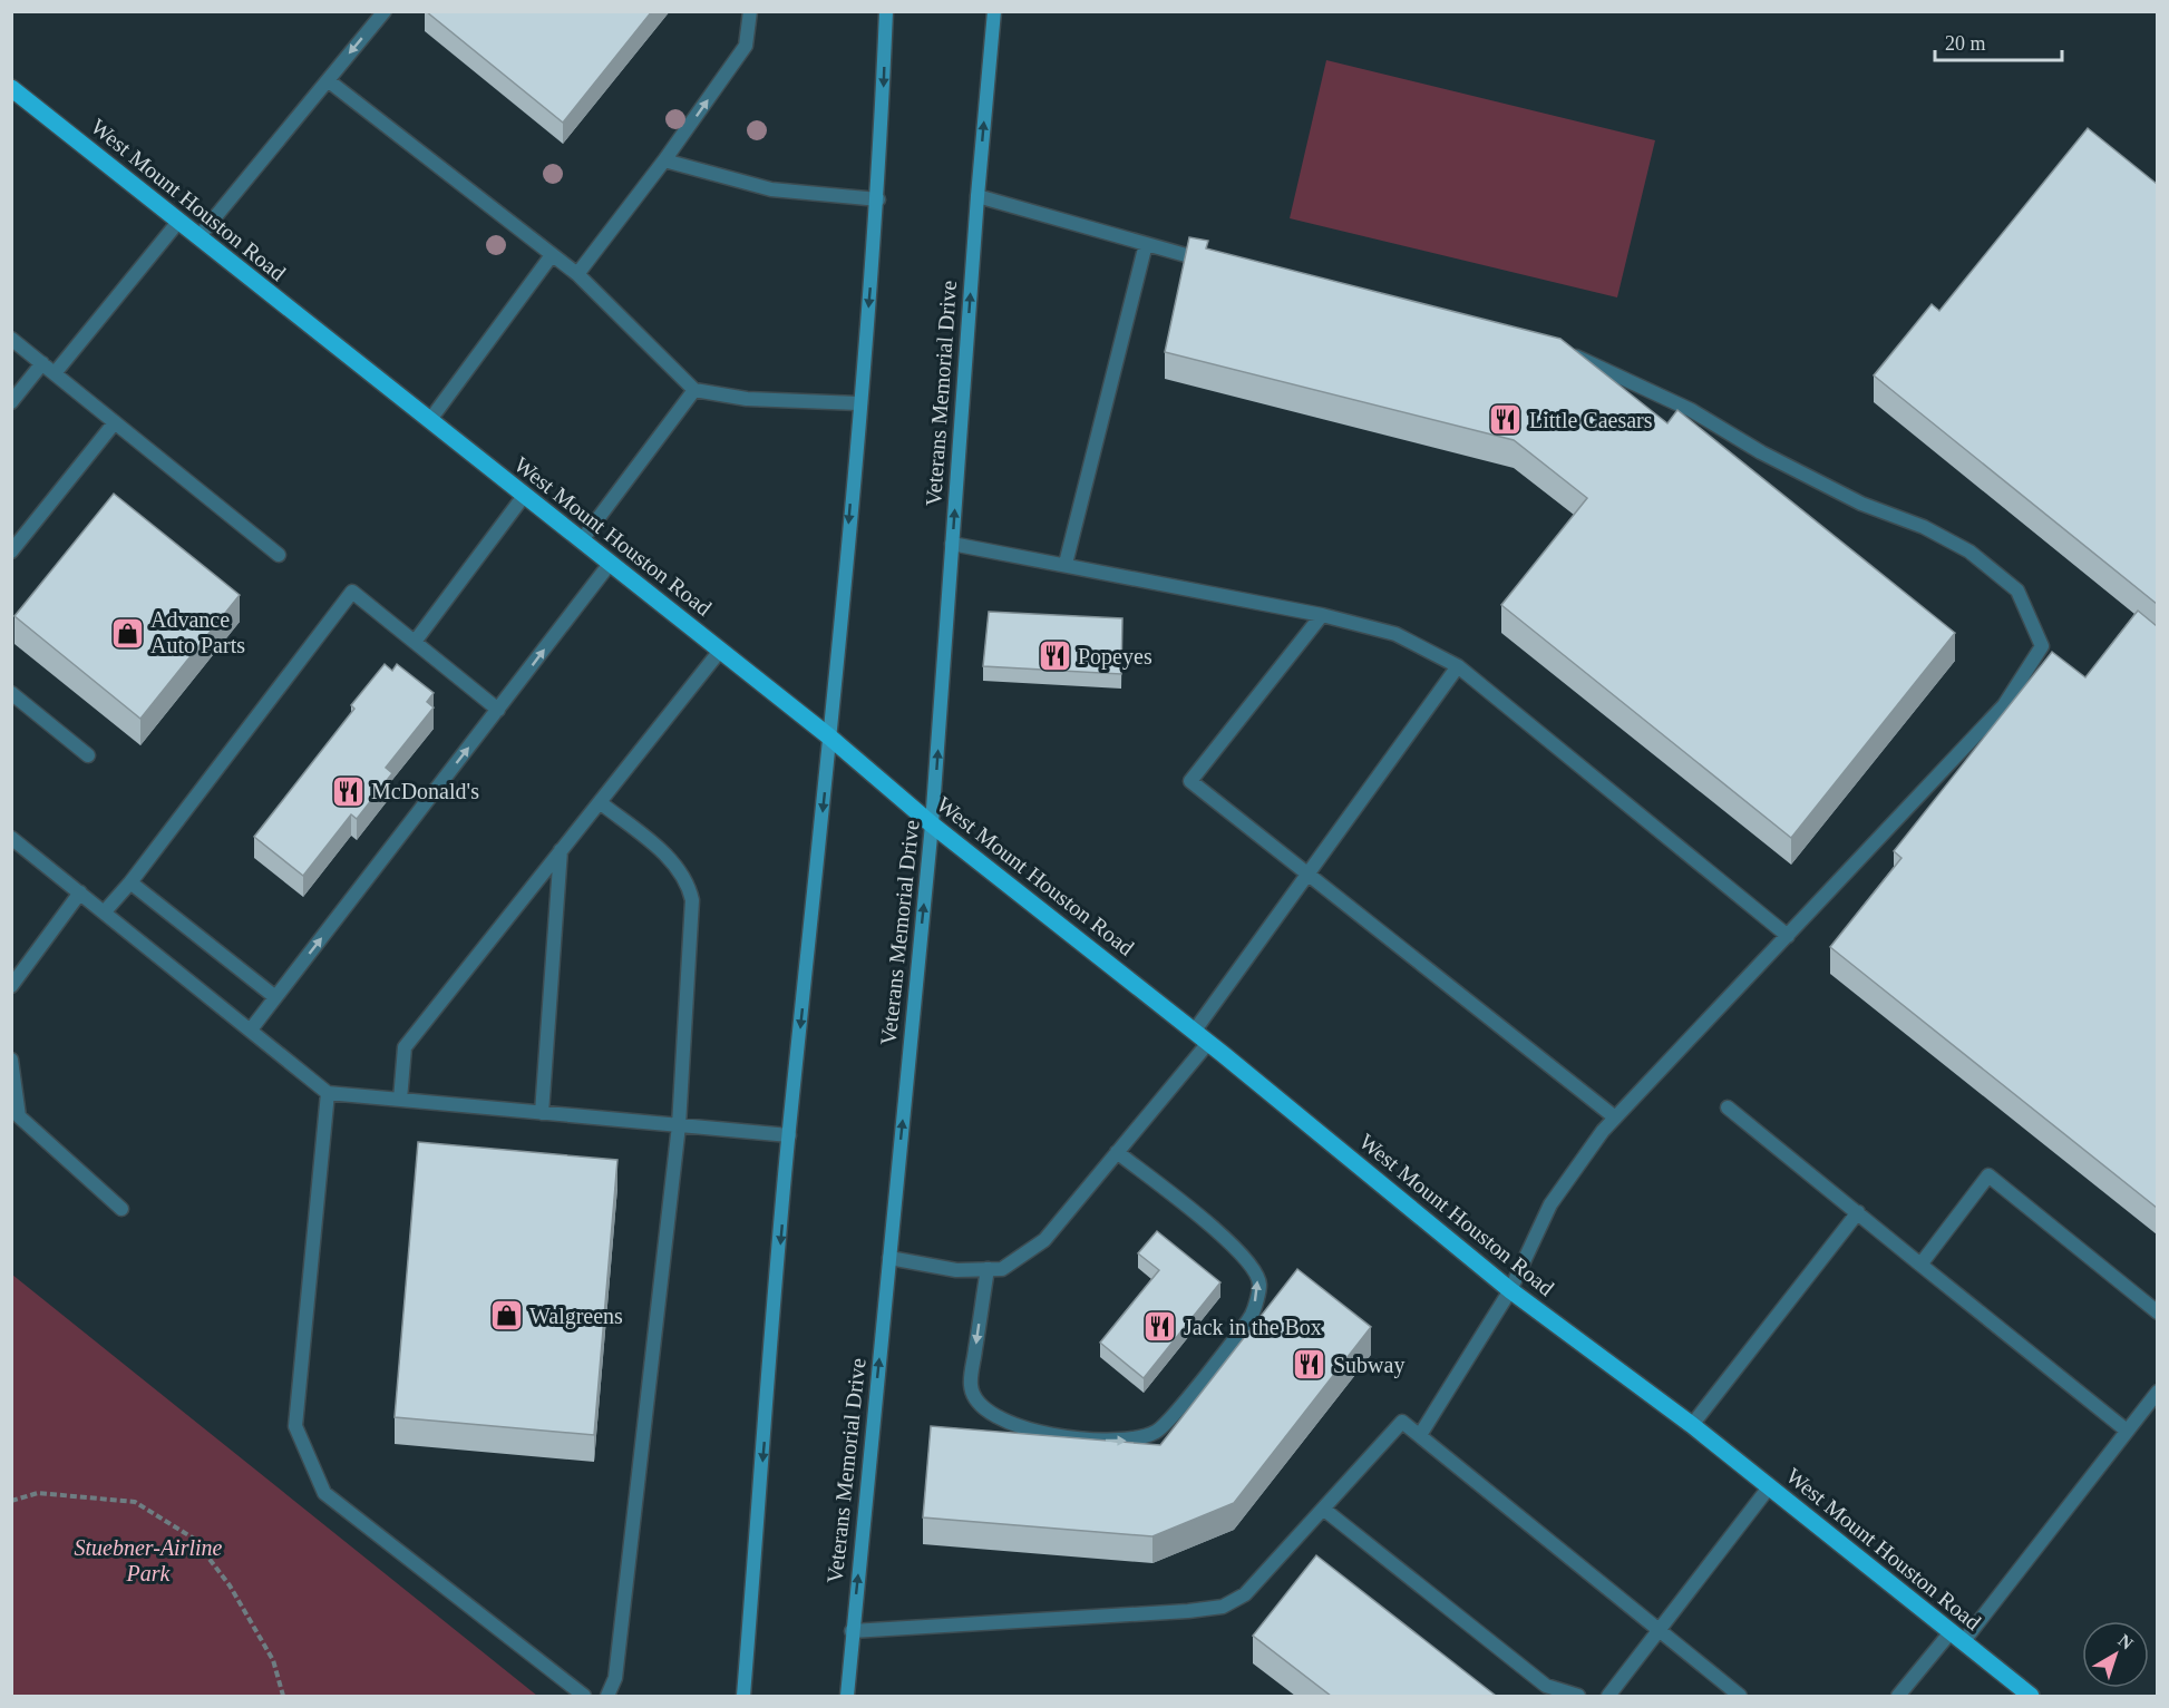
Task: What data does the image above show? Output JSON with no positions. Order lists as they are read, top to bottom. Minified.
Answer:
{"streets":{"main road":["West Mount Houston Road","Veterans Memorial Drive"]},"crossings":[["West Mount Houston Road","Veterans Memorial Drive"]],"parks":["Stuebner-Airline Park"],"places":{"restaurant":["Little Caesars","Popeyes","McDonald's","Jack in the Box","Subway"],"shop":["Advance Auto Parts","Walgreens"]},"scale_bar":"20 m","north":"top right"}
